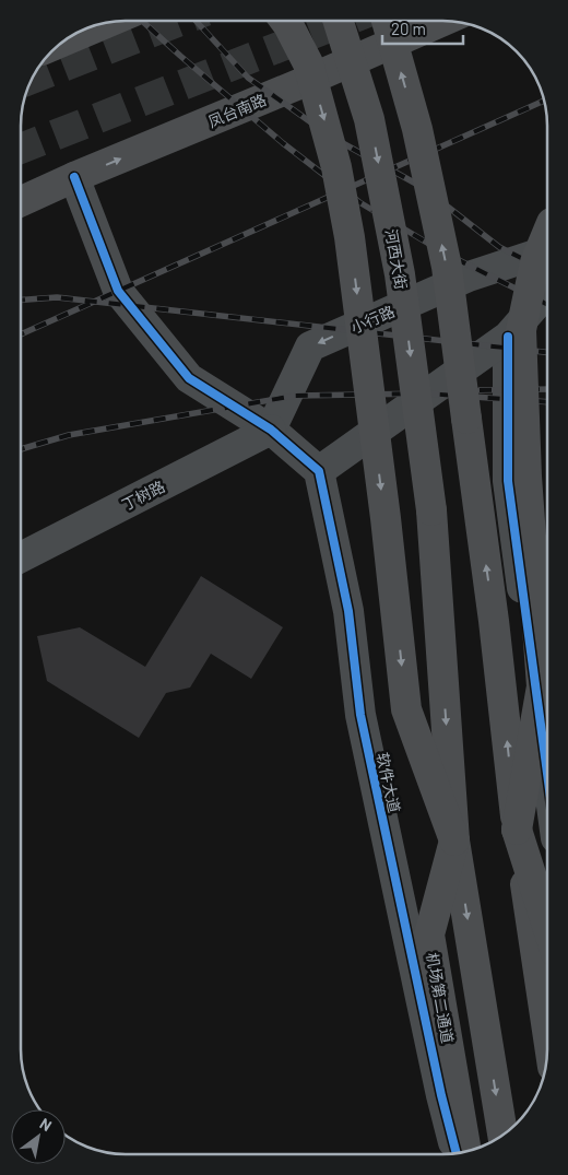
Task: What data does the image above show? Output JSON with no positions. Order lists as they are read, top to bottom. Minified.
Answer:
{"streets":{"main road":["凤台南路","河西大街","机场第二通道"],"street":["小行路","丁树路","软件大道"]},"crossings":[["河西大街","机场第二通道"],["小行路","丁树路"]],"one_way":["凤台南路"],"scale_bar":"20 m","north":"top right"}
